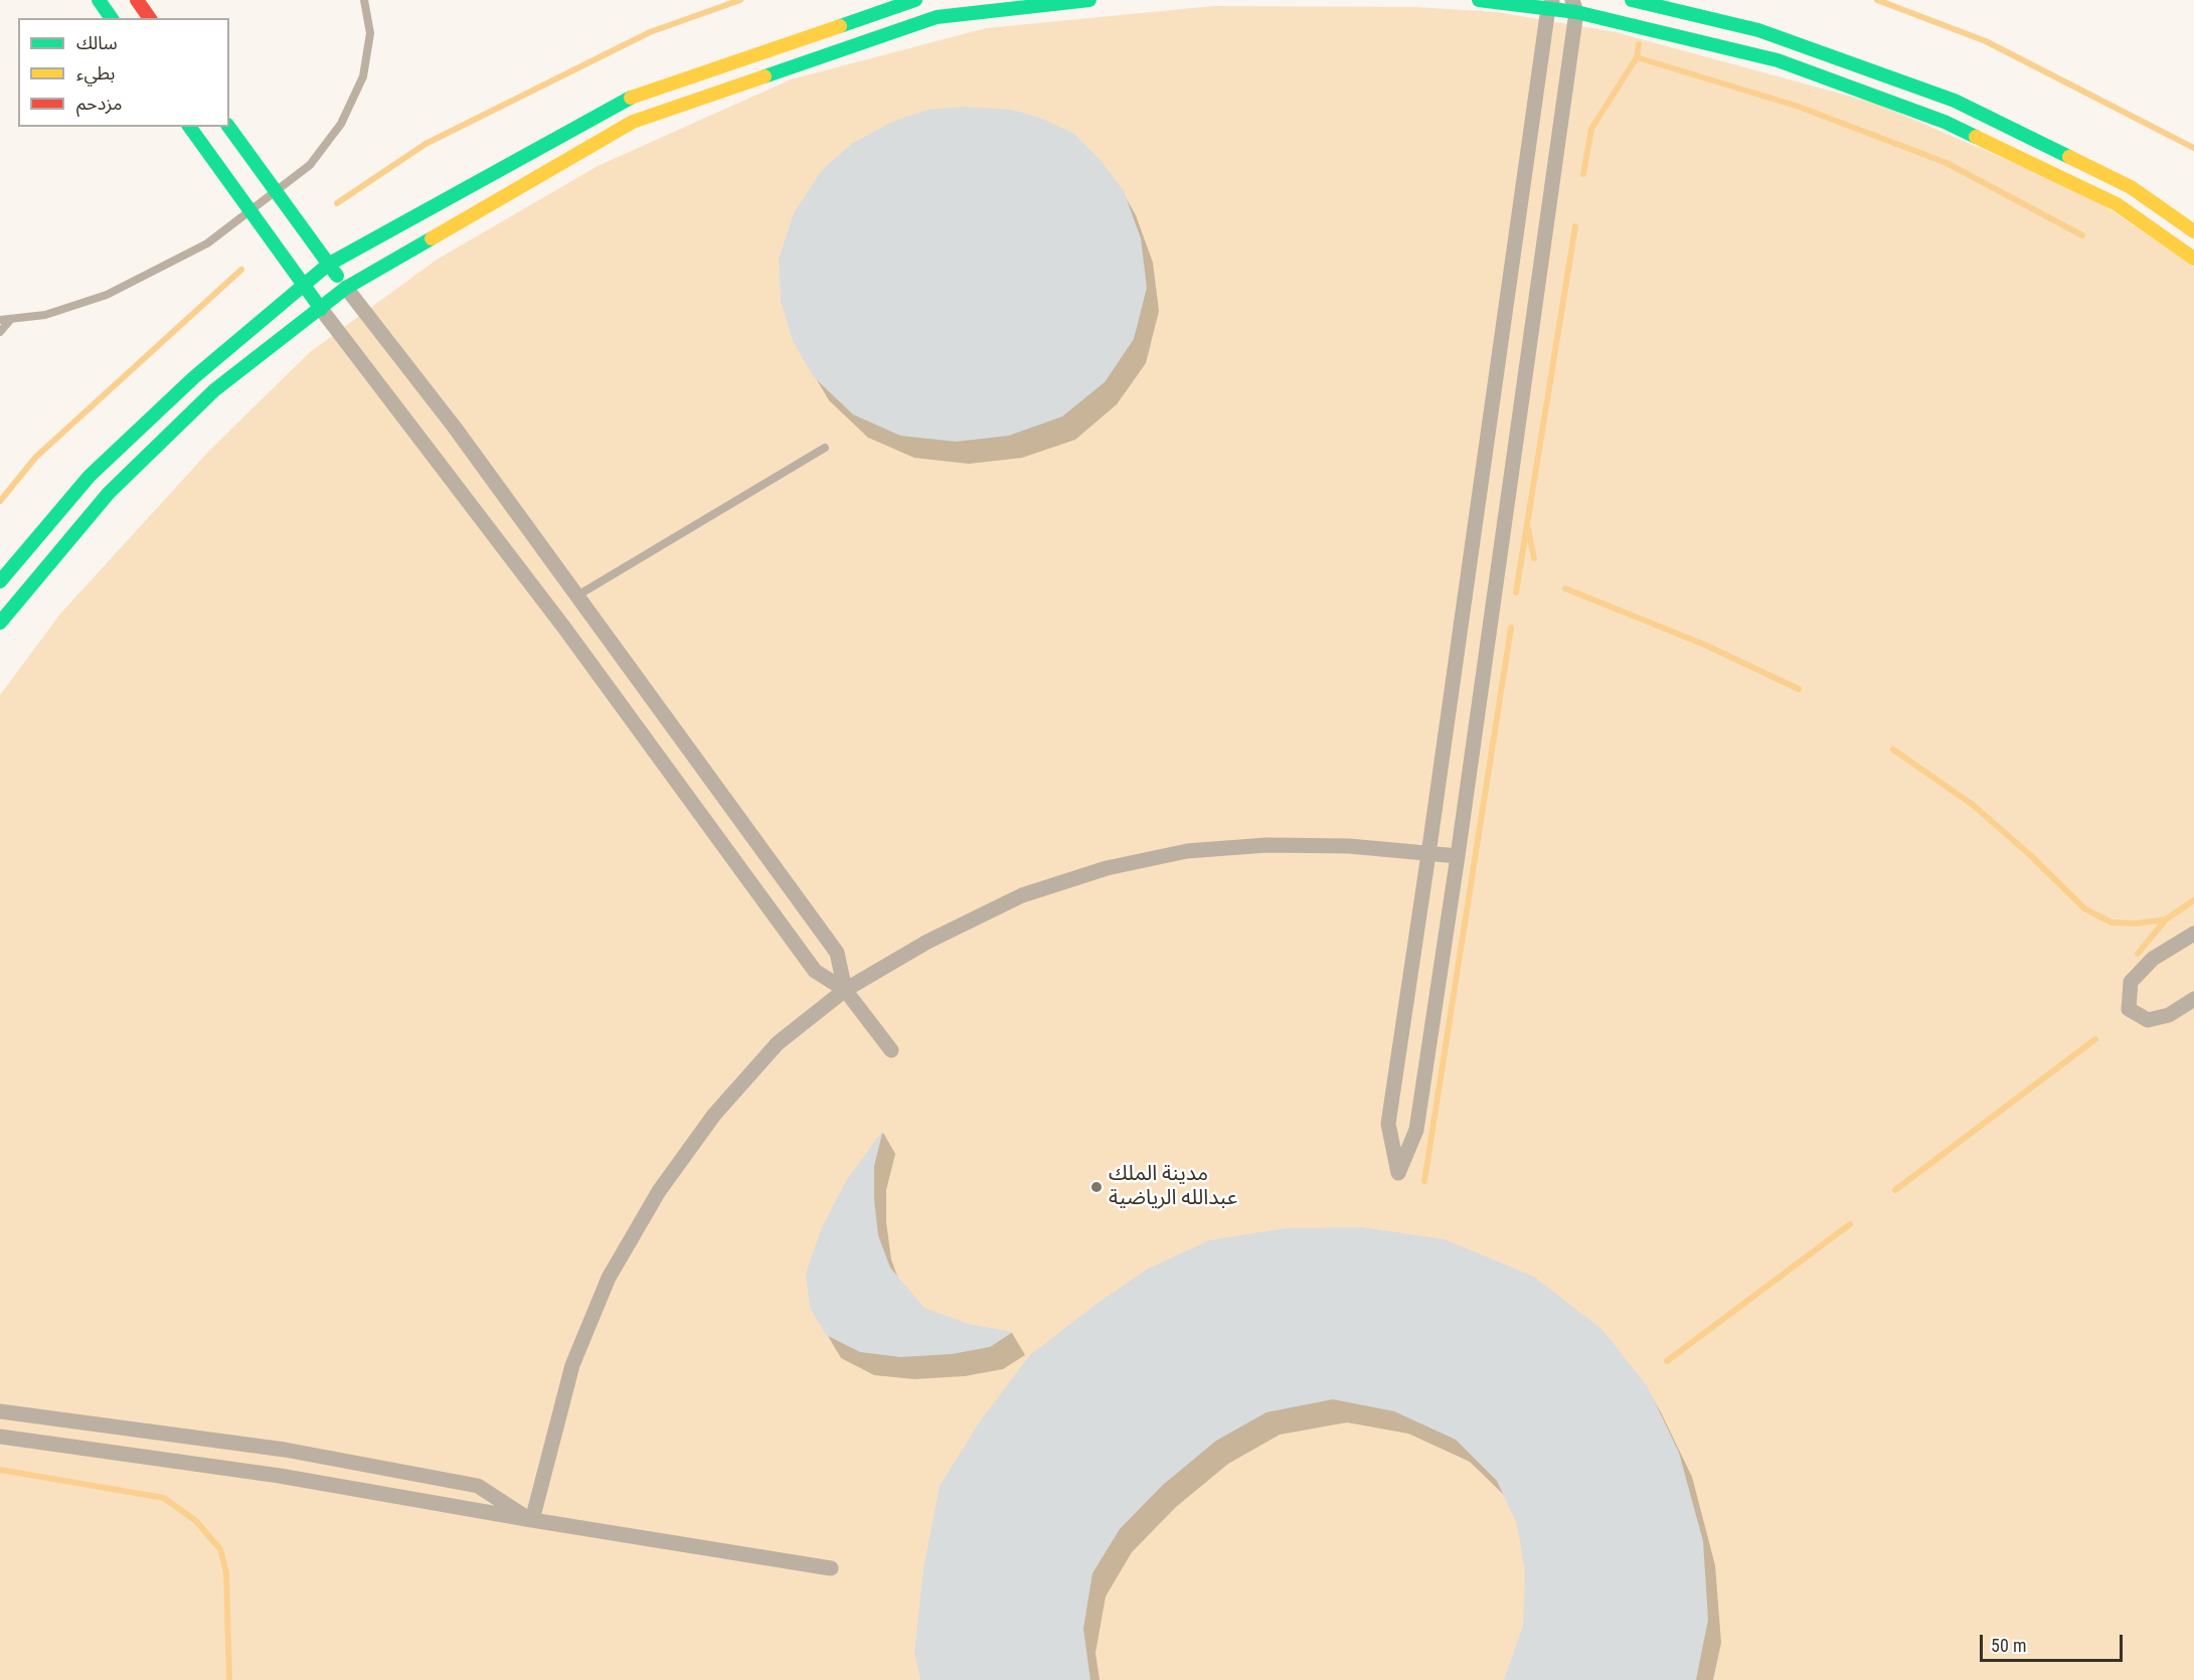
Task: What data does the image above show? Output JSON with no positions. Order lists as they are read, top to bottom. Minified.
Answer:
{"places":["مدينة الملك عبدالله الرياضية"],"legend":["سالك","بطيء","مزدحم"],"scale_bar":"50 m"}
